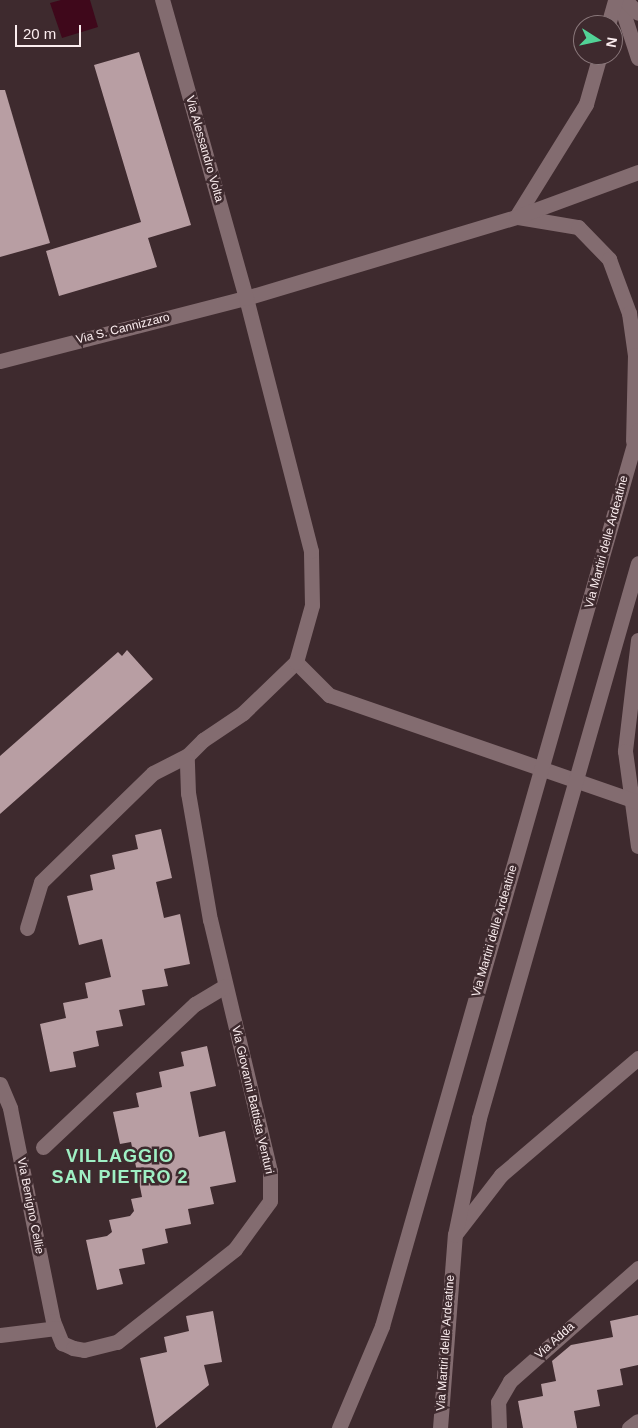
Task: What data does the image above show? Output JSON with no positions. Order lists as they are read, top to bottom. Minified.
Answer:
{"streets":{"street":["Via Alessandro Volta","Via S. Cannizzaro","Via Martiri delle Ardeatine","Via Giovanni Battista Venturi","Via Benigno Cellie","Via Adda"]},"crossings":[["Via Alessandro Volta","Via S. Cannizzaro"],["Via Giovanni Battista Venturi","Via Benigno Cellie"]],"districts":["VILLAGGIO SAN PIETRO 2"],"scale_bar":"20 m","north":"right"}
